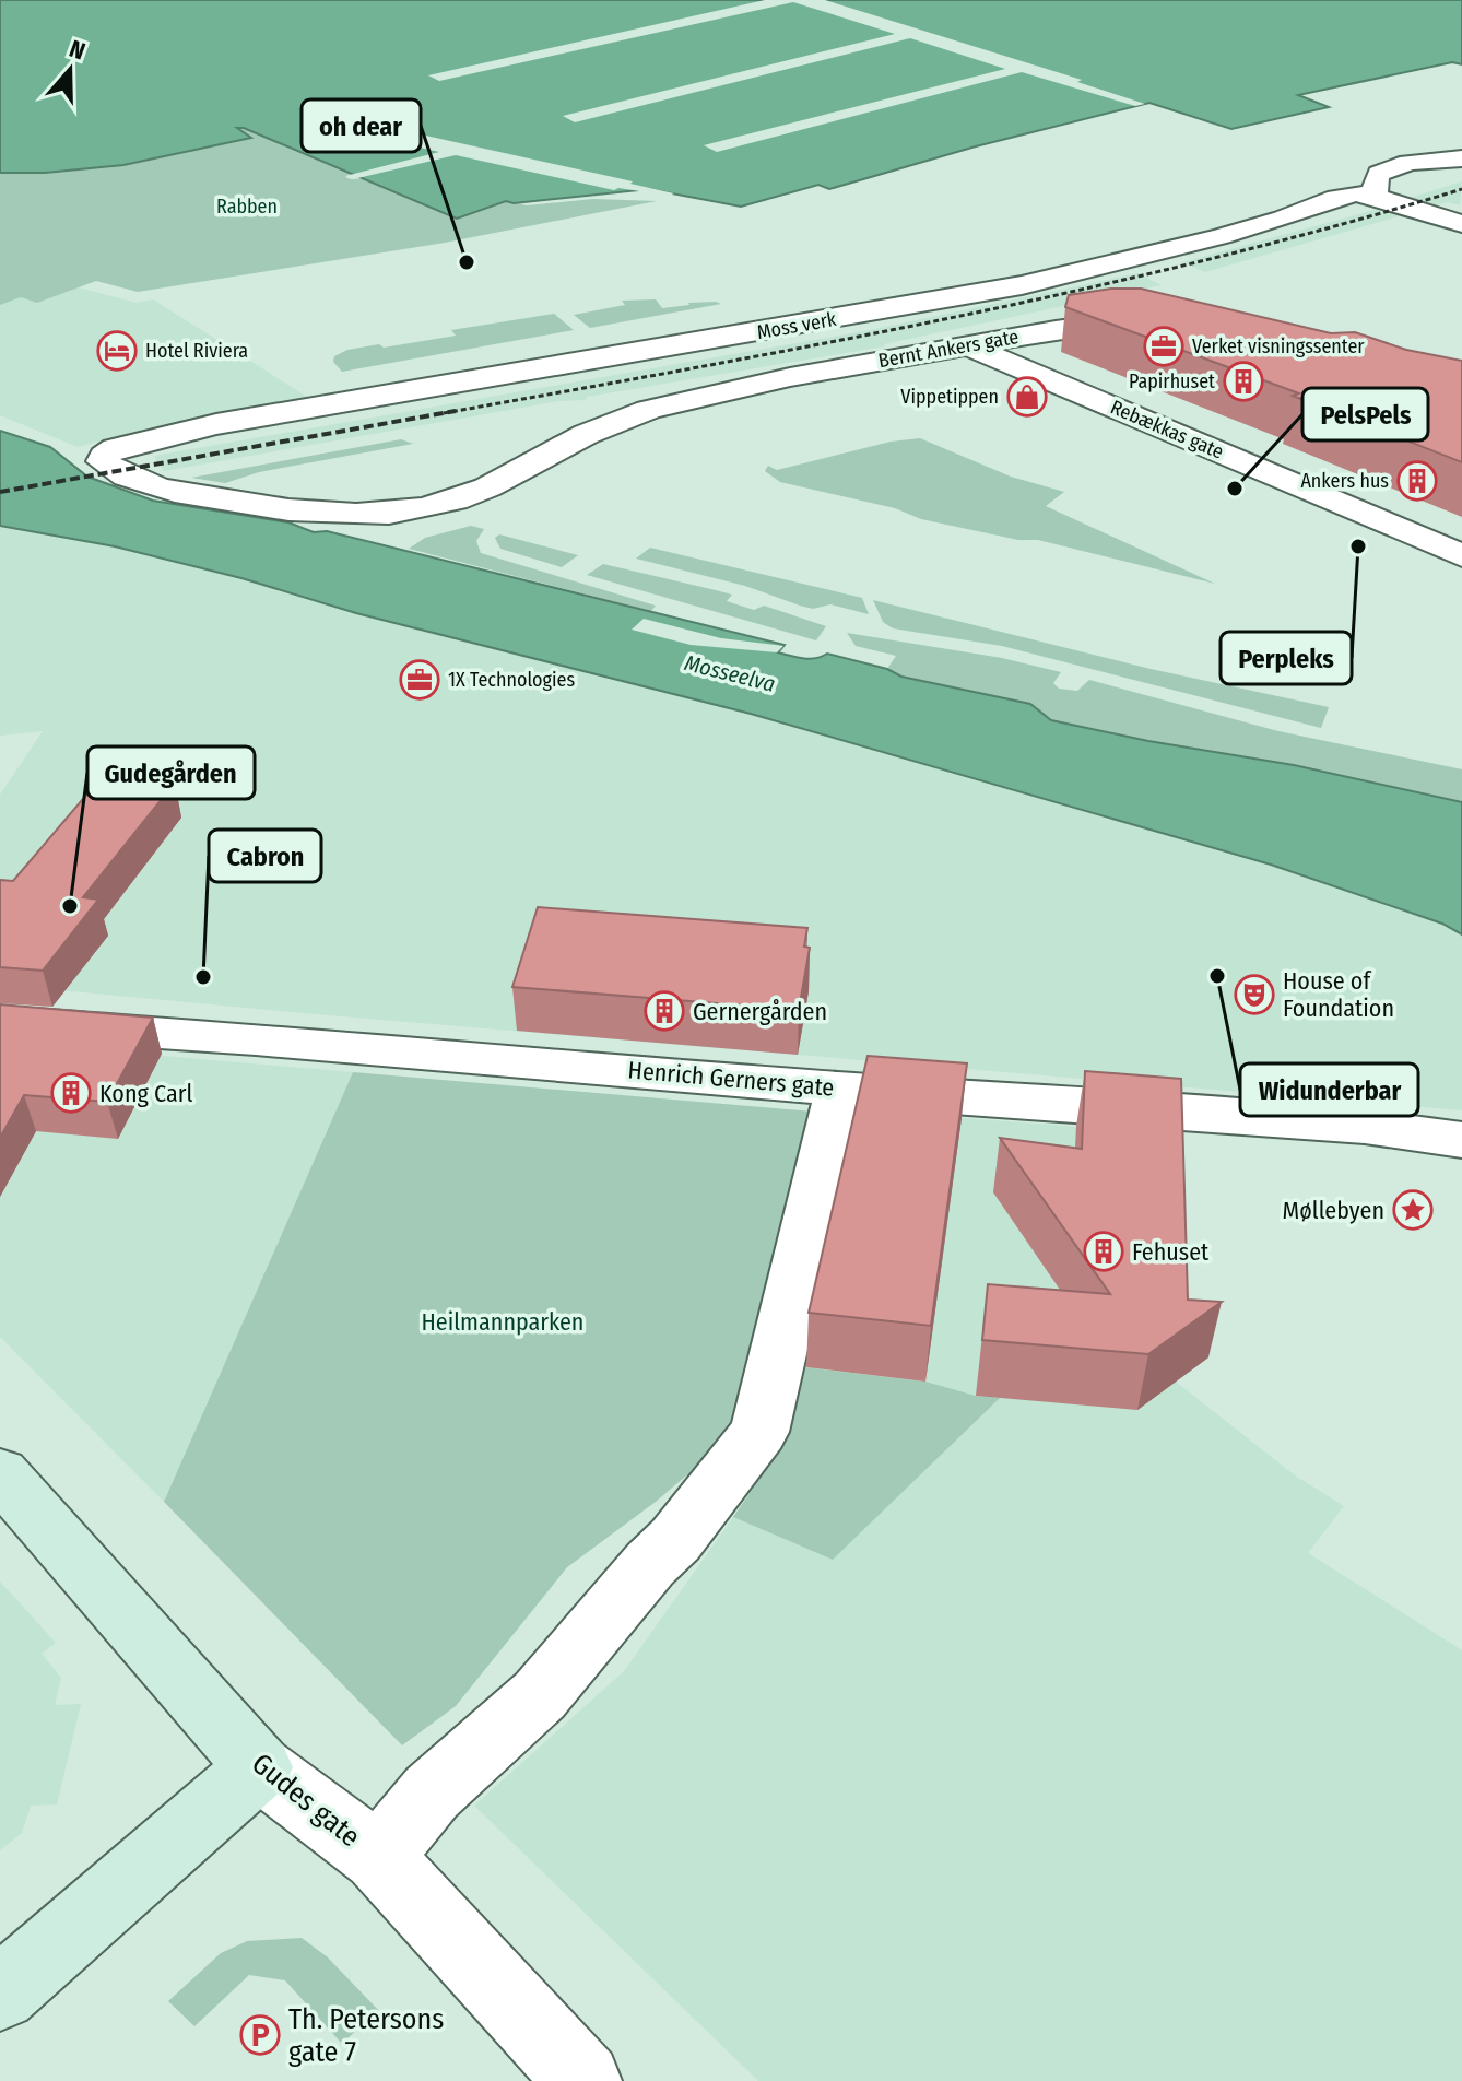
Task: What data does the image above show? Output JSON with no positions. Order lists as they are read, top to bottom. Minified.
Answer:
{"streets":{"street":["Moss verk","Bernt Ankers gate","Rebækkas gate","Henrich Gerners gate","Gudes gate"]},"crossings":[["Moss verk","Bernt Ankers gate"],["Bernt Ankers gate","Rebækkas gate"]],"water":["Mosseelva"],"parks":["Rabben","Heilmannparken"],"places":{"other":["oh dear","PelsPels","Perpleks","Gudegården","Widunderbar","Cabron"],"office":["Verket visningssenter","1X Technologies"],"hotel":["Hotel Riviera"],"building":["Papirhuset","Ankers hus","Gernergården","Kong Carl","Fehuset"],"shop":["Vippetippen"],"theatre":["House of Foundation"],"place":["Møllebyen"],"parking":["Th. Petersons gate 7"]},"north":"top"}
